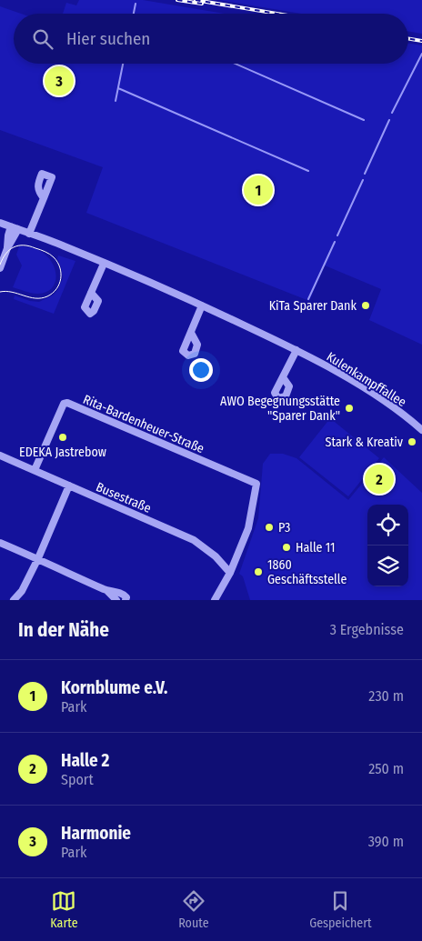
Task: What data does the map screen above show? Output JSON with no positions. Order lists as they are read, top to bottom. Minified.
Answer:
{"streets":{"street":["Kulenkampffallee","Rita-Bardenheuer-Straße","Busestraße"]},"crossings":[["Rita-Bardenheuer-Straße","Busestraße"]],"places":["KiTa Sparer Dank","AWO Begegnungsstätte \"Sparer Dank\"","EDEKA Jastrebow","Stark & Kreativ","P3","Halle 11","1860 Geschäftsstelle"],"page":{"search":"Hier suchen","pins":["3","1","2"],"heading":["In der Nähe","3 Ergebnisse"],"list":[{"mark":"1","name":"Kornblume e.V.","note":"Park","value":"230 m"},{"mark":"2","name":"Halle 2","note":"Sport","value":"250 m"},{"mark":"3","name":"Harmonie","note":"Park","value":"390 m"}],"nav":["Karte","Route","Gespeichert"]}}
